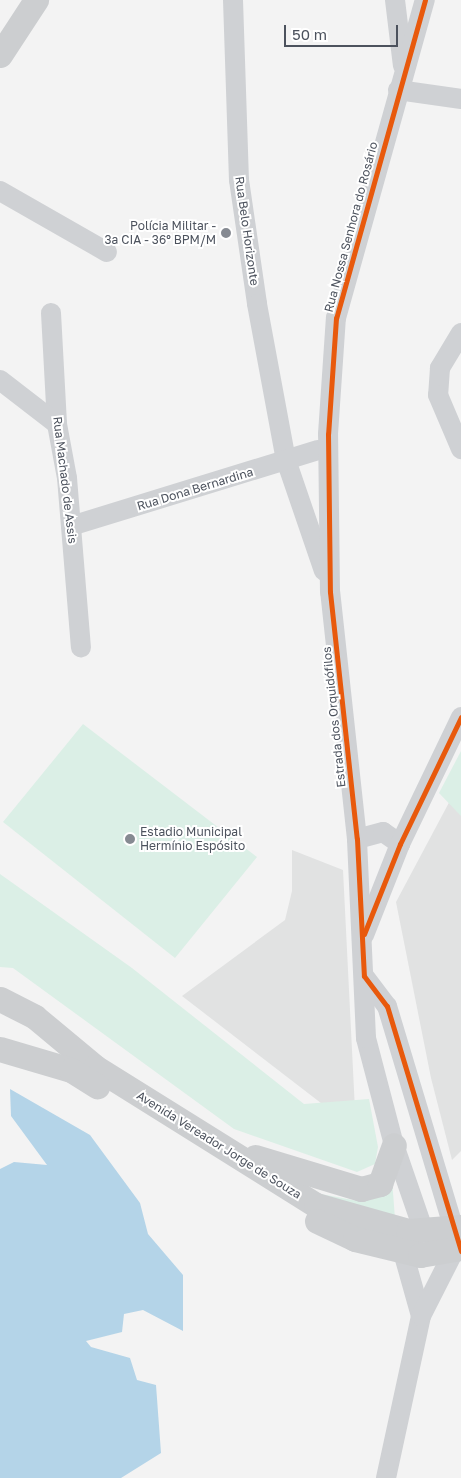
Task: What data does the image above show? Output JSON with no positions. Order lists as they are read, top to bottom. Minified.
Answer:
{"streets":{"main road":["Avenida Vereador Jorge de Souza"],"street":["Rua Nossa Senhora do Rosário","Rua Belo Horizonte","Rua Machado de Assis","Rua Dona Bernardina","Estrada dos Orquidófilos"]},"crossings":[["Rua Nossa Senhora do Rosário","Rua Belo Horizonte"],["Rua Nossa Senhora do Rosário","Rua Dona Bernardina"],["Rua Nossa Senhora do Rosário","Estrada dos Orquidófilos"],["Rua Belo Horizonte","Rua Dona Bernardina"],["Rua Belo Horizonte","Estrada dos Orquidófilos"],["Rua Machado de Assis","Rua Dona Bernardina"]],"places":["Polícia Militar - 3ª CIA - 36º BPM/M","Estadio Municipal Hermínio Espósito"],"scale_bar":"50 m"}
